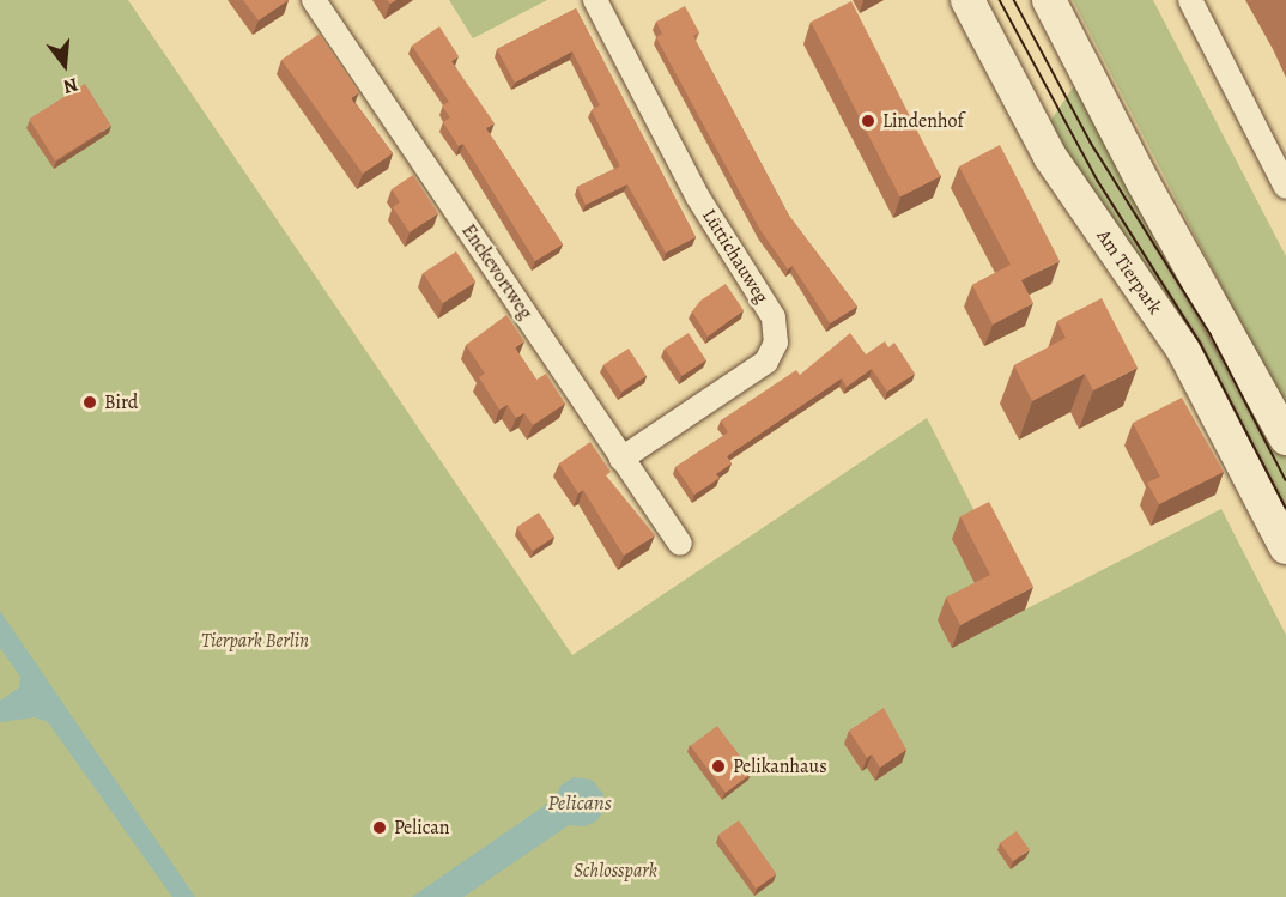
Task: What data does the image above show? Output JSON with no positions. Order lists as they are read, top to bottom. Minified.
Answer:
{"streets":{"main road":["Am Tierpark"],"street":["Lüttichauweg","Enckevortweg"]},"crossings":[["Lüttichauweg","Enckevortweg"]],"water":["Pelicans"],"parks":["Tierpark Berlin","Schlosspark"],"places":["Lindenhof","Bird","Pelikanhaus","Pelican"],"north":"bottom"}
